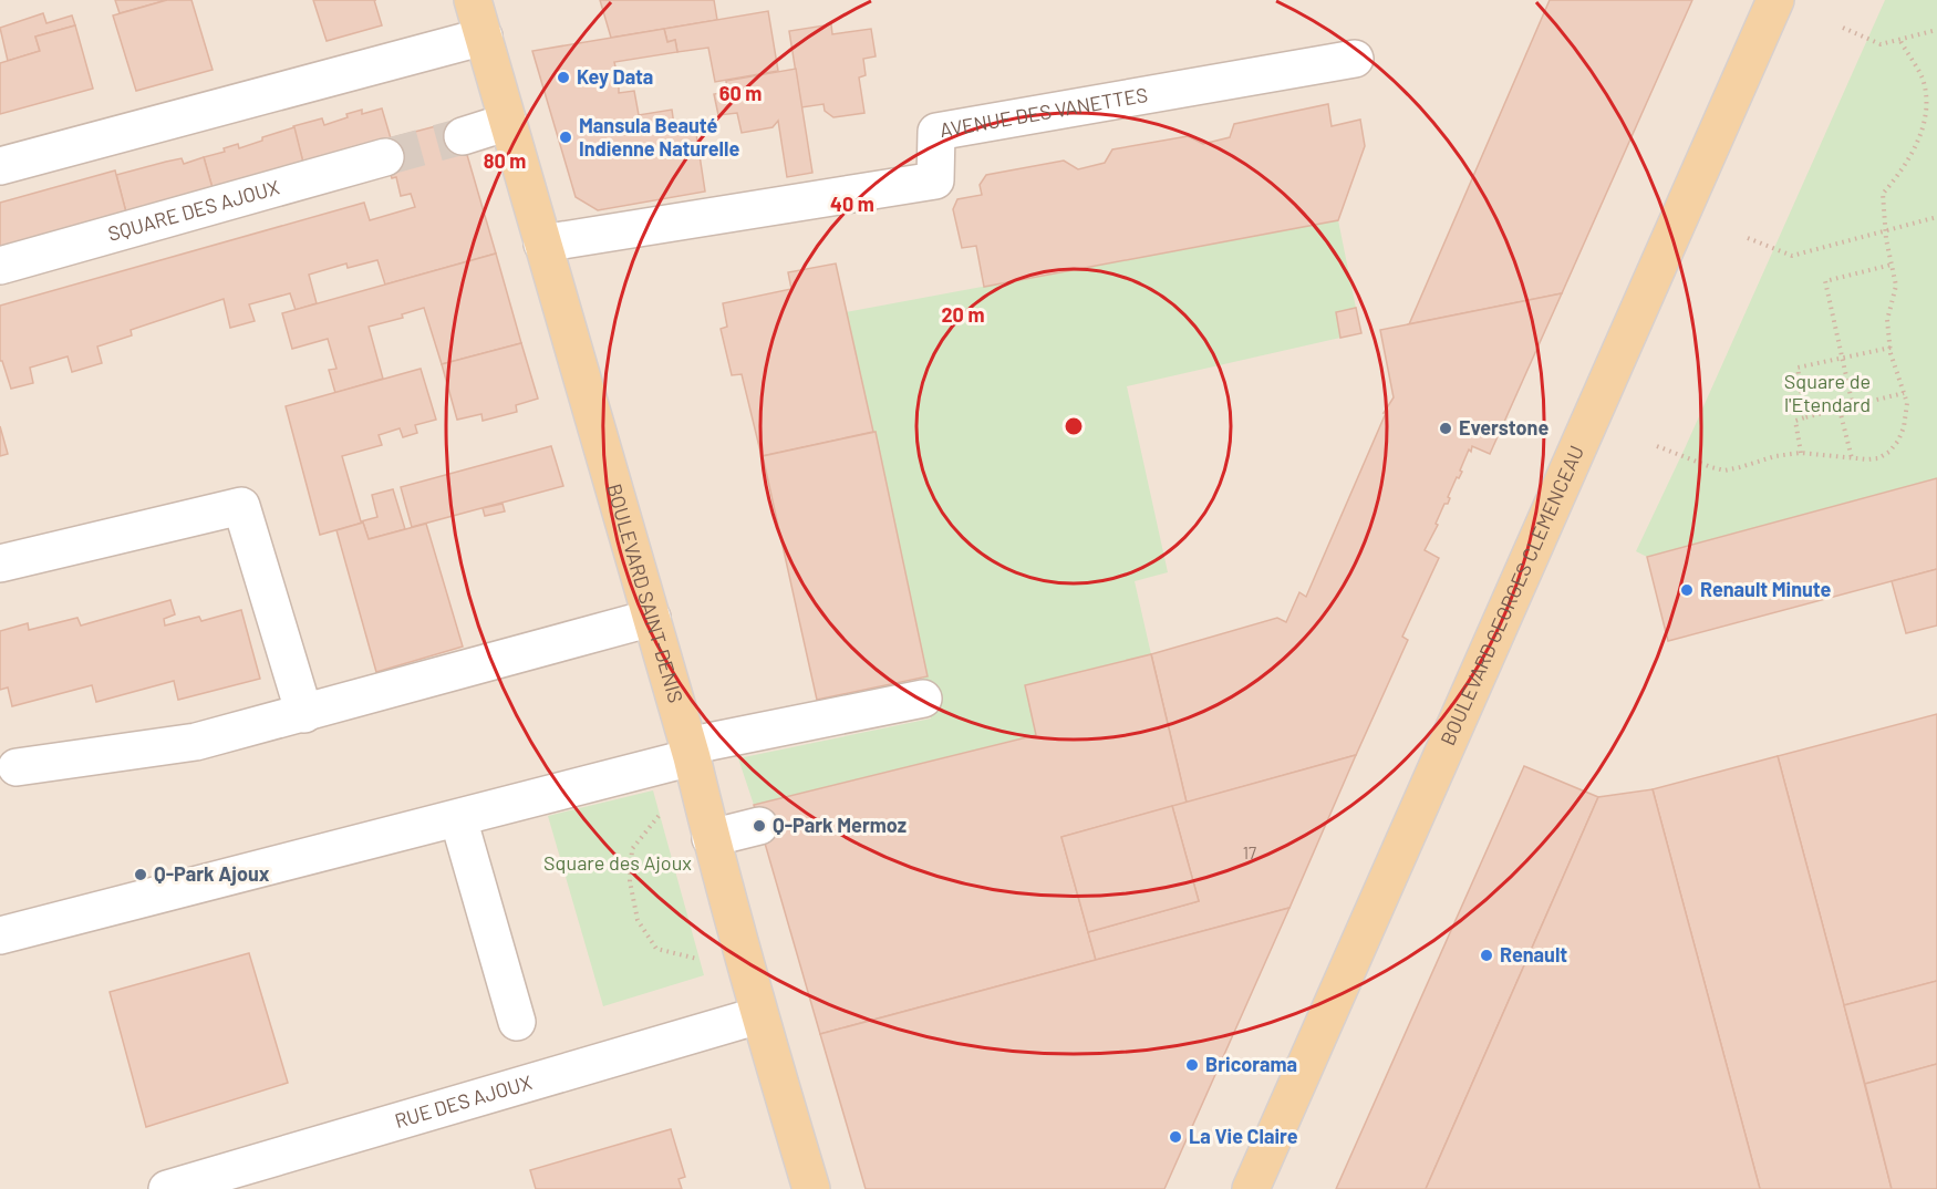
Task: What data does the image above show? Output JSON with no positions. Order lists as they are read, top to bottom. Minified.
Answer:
{"streets":{"main road":["BOULEVARD SAINT-DENIS","BOULEVARD GEORGES CLEMENCEAU"],"street":["AVENUE DES VANETTES","SQUARE DES AJOUX","RUE DES AJOUX"]},"crossings":[["AVENUE DES VANETTES","BOULEVARD SAINT-DENIS"],["BOULEVARD SAINT-DENIS","RUE DES AJOUX"]],"parks":["Square de l'Etendard","Square des Ajoux"],"places":["Key Data","Mansula Beauté Indienne Naturelle","Everstone","Renault Minute","Q-Park Mermoz","Q-Park Ajoux","Renault","Bricorama","La Vie Claire"],"house_numbers":["17"],"rings":["60 m","80 m","40 m","20 m"]}
